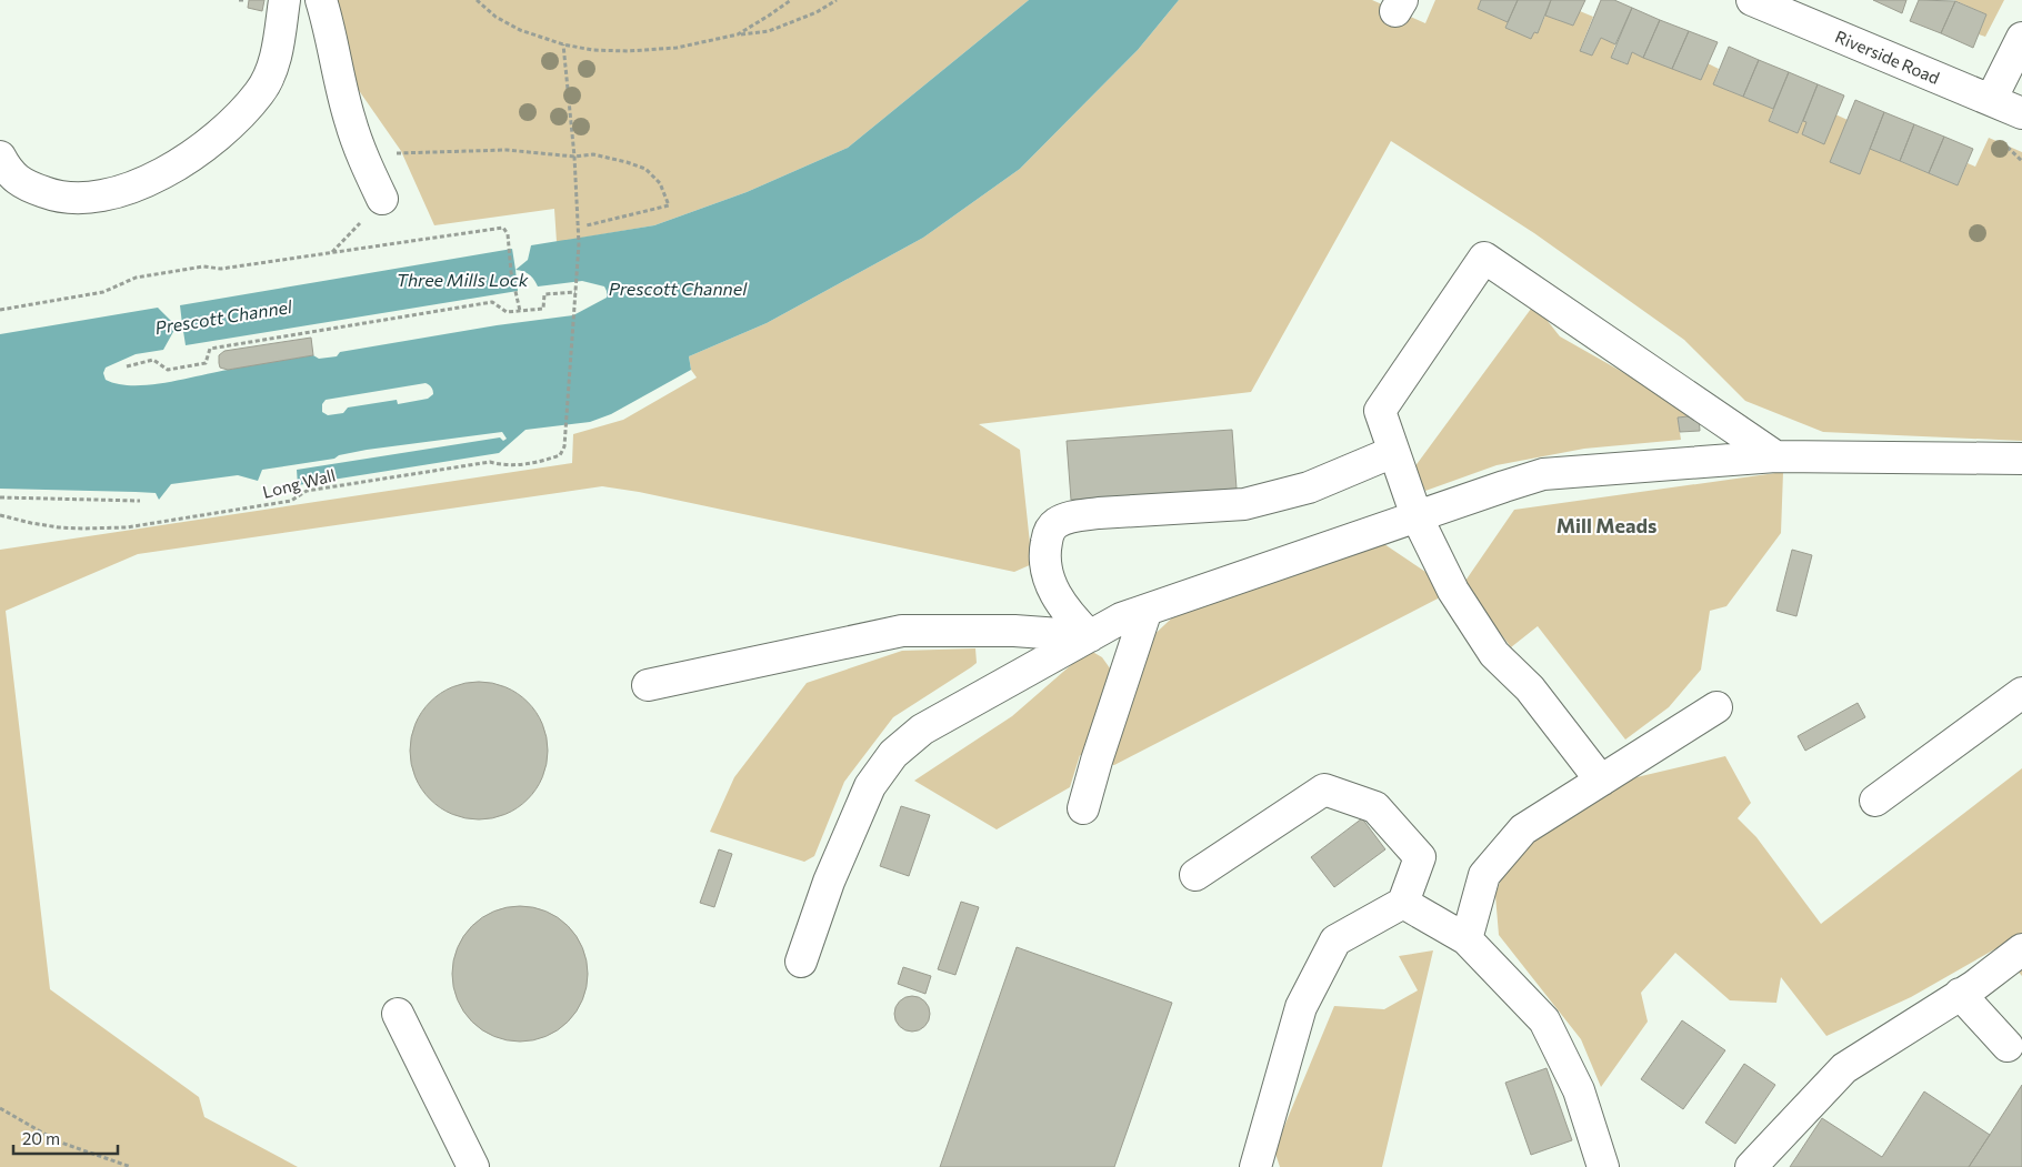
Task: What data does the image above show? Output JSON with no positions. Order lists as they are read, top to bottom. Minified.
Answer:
{"streets":{"street":["Riverside Road"],"path":["Long Wall"]},"districts":["Mill Meads"],"water":["Three Mills Lock","Prescott Channel"],"scale_bar":"20 m"}
